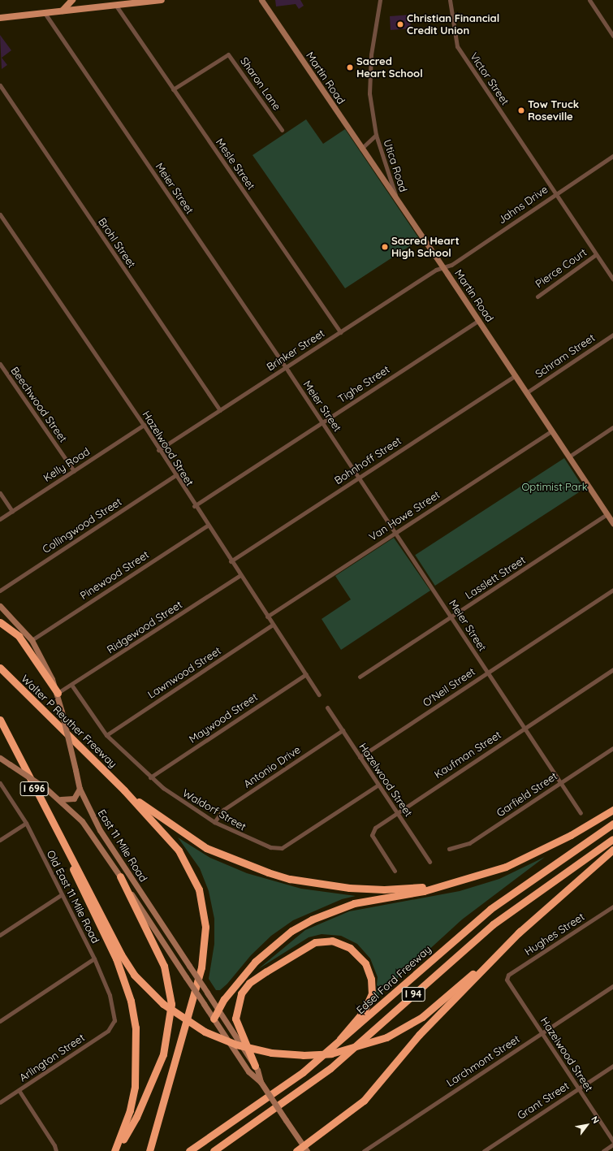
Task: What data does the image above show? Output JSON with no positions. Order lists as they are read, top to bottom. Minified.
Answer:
{"streets":{"highway":["Walter P Reuther Freeway","I 696","Edsel Ford Freeway","I 94"],"main road":["Martin Road","East 11 Mile Road"],"street":["Victor Street","Sharon Lane","Mesle Street","Utica Road","Meier Street","Jahns Drive","Brohl Street","Pierce Court","Brinker Street","Schram Street","Tighe Street","Beechwood Street","Hazelwood Street","Bohnhoff Street","Kelly Road","Van Howe Street","Collingwood Street","Pinewood Street","Lasslett Street","Ridgewood Street","Lawnwood Street","O'Neil Street","Maywood Street","Kaufman Street","Antonio Drive","Garfield Street","Waldorf Street","Old East 11 Mile Road","Hughes Street","Arlington Street","Larchmont Street","Grant Street"]},"crossings":[["Martin Road","Utica Road"],["Martin Road","Jahns Drive"],["Martin Road","Brinker Street"],["Martin Road","Schram Street"],["Martin Road","Tighe Street"],["Martin Road","Bohnhoff Street"],["Martin Road","Van Howe Street"],["Martin Road","Lasslett Street"],["Victor Street","Jahns Drive"],["Victor Street","Pierce Court"],["Sharon Lane","Mesle Street"],["Mesle Street","Brinker Street"],["Meier Street","Brinker Street"],["Meier Street","Tighe Street"],["Meier Street","Bohnhoff Street"],["Meier Street","Van Howe Street"],["Meier Street","Lasslett Street"],["Meier Street","O'Neil Street"],["Meier Street","Kaufman Street"],["Meier Street","Garfield Street"],["Jahns Drive","Brinker Street"],["Brohl Street","Brinker Street"],["Brinker Street","Hazelwood Street"],["Tighe Street","Hazelwood Street"],["Beechwood Street","Kelly Road"],["Hazelwood Street","Bohnhoff Street"],["Hazelwood Street","Kelly Road"],["Hazelwood Street","Van Howe Street"],["Hazelwood Street","Collingwood Street"],["Hazelwood Street","Pinewood Street"],["Hazelwood Street","Ridgewood Street"],["Hazelwood Street","Lawnwood Street"],["Hazelwood Street","O'Neil Street"],["Hazelwood Street","Maywood Street"],["Hazelwood Street","Kaufman Street"],["Hazelwood Street","Antonio Drive"],["Hazelwood Street","Waldorf Street"],["Hazelwood Street","Hughes Street"],["Hazelwood Street","Larchmont Street"],["Hazelwood Street","Grant Street"],["Pinewood Street","East 11 Mile Road"],["Ridgewood Street","Waldorf Street"],["Ridgewood Street","East 11 Mile Road"],["Lawnwood Street","Waldorf Street"],["Maywood Street","Waldorf Street"],["Antonio Drive","Waldorf Street"],["Old East 11 Mile Road","Arlington Street"]],"parks":["Optimist Park"],"places":["Christian Financial Credit Union","Sacred Heart School","Tow Truck Roseville","Sacred Heart High School"],"north":"top right"}
